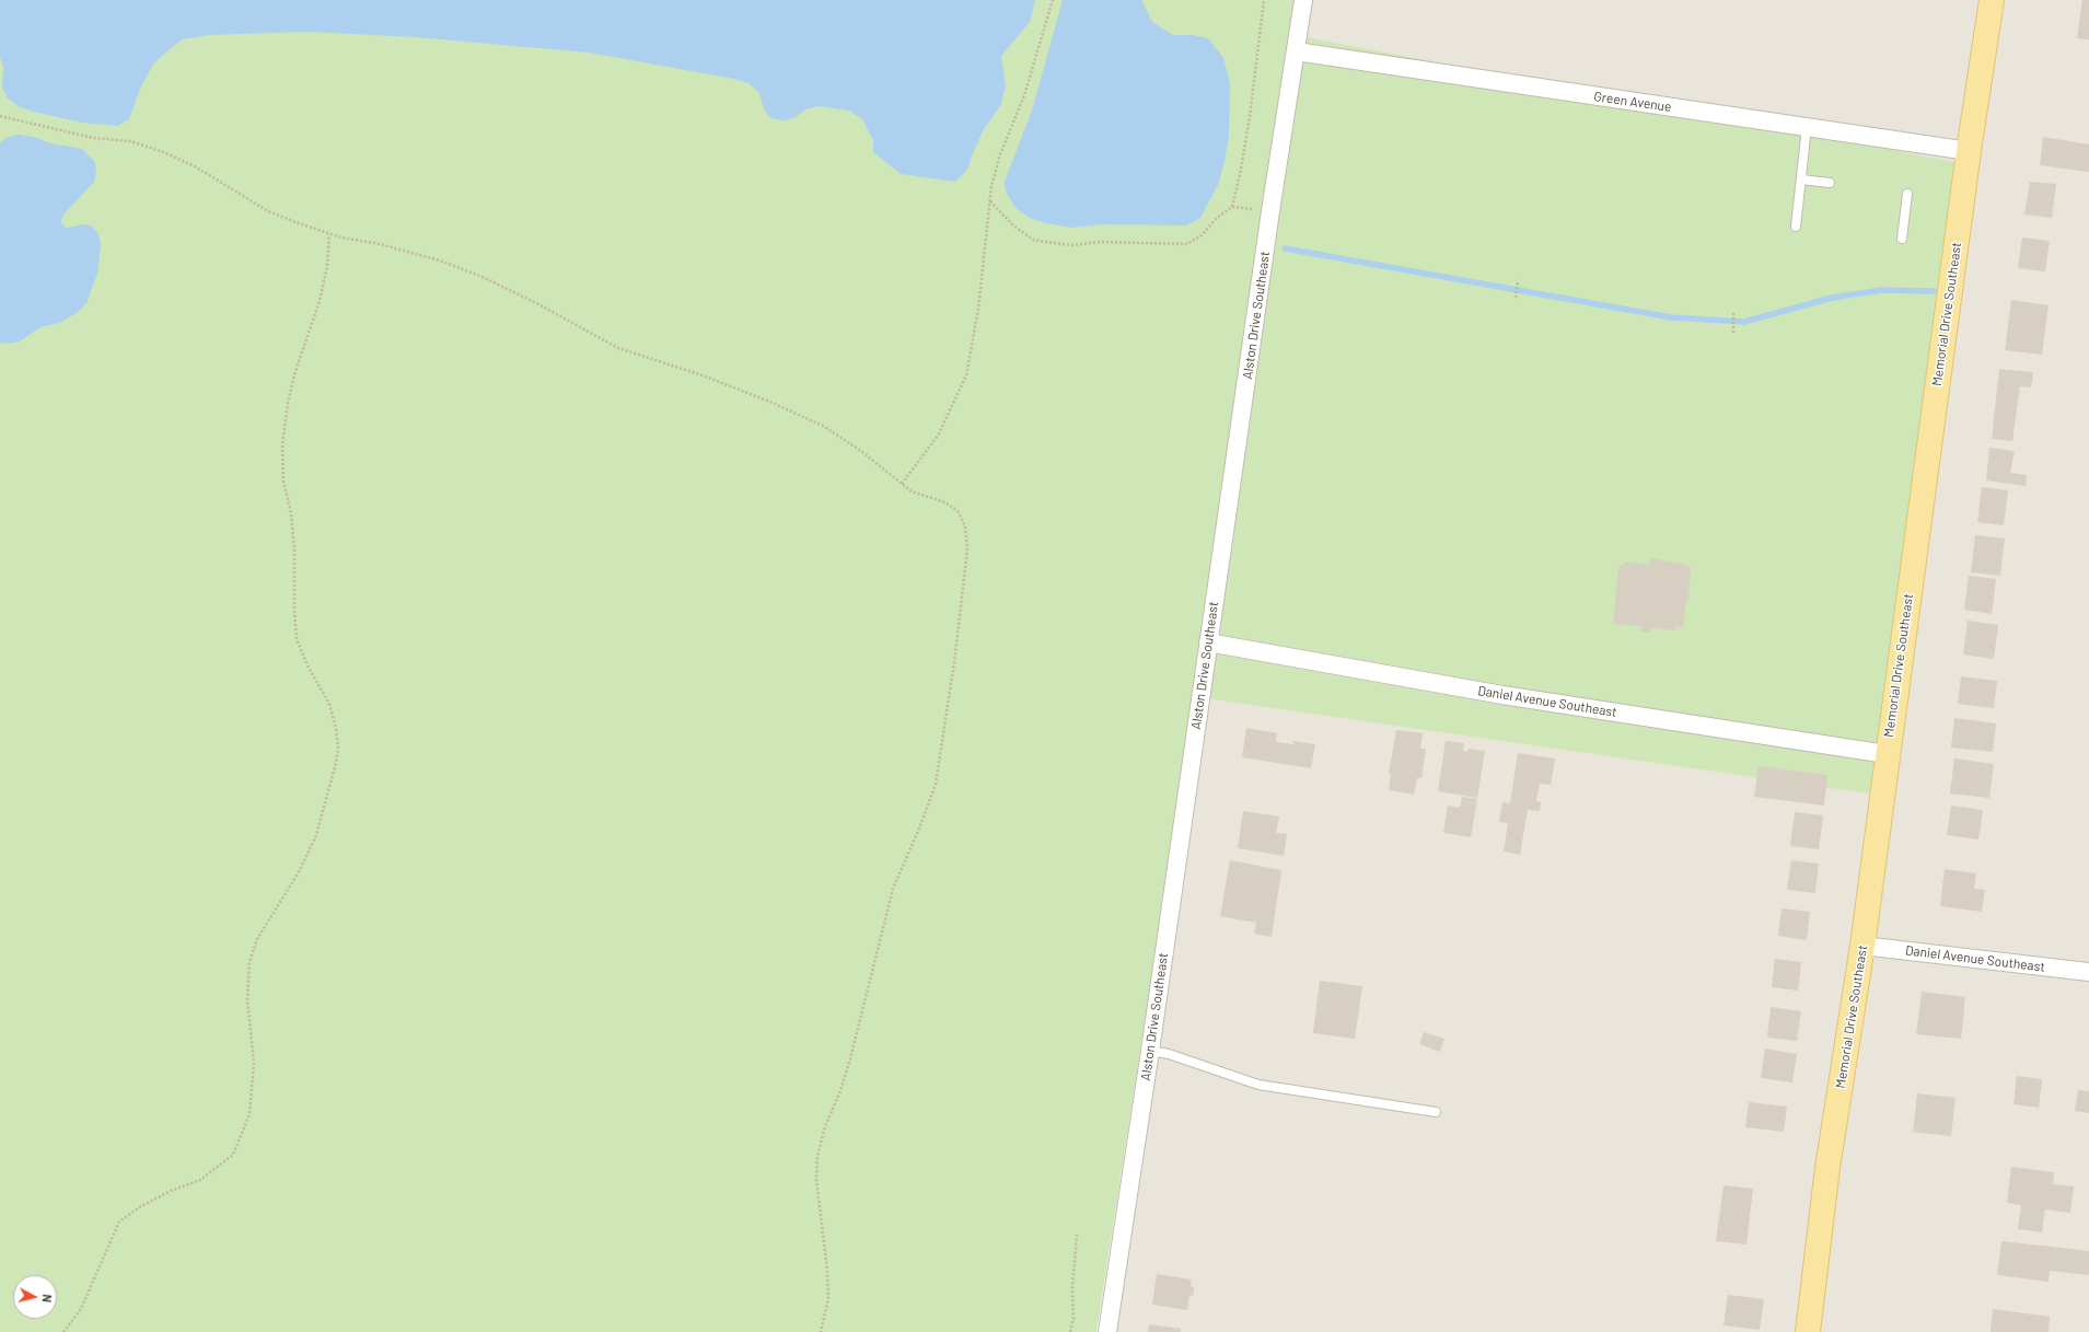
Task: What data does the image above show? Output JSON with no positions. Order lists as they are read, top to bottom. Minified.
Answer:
{"streets":{"main road":["Memorial Drive Southeast"],"street":["Green Avenue","Alston Drive Southeast","Daniel Avenue Southeast"]},"crossings":[["Green Avenue","Memorial Drive Southeast"],["Green Avenue","Alston Drive Southeast"],["Memorial Drive Southeast","Daniel Avenue Southeast"],["Alston Drive Southeast","Daniel Avenue Southeast"]],"north":"right"}
